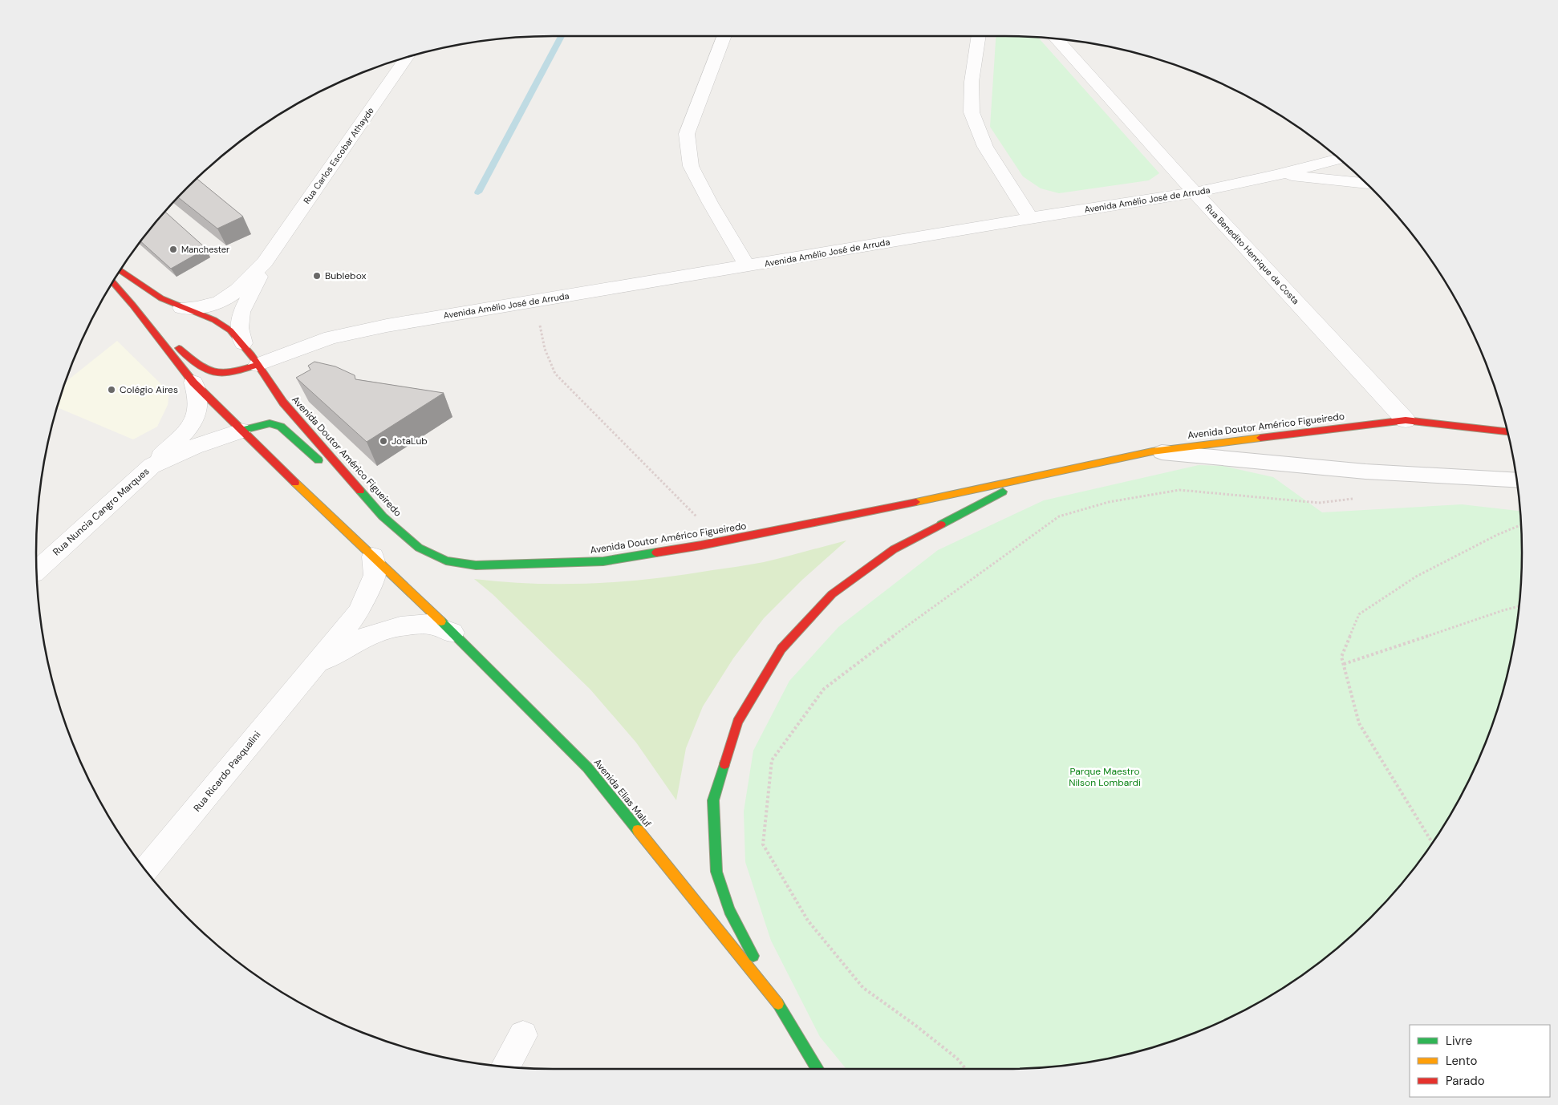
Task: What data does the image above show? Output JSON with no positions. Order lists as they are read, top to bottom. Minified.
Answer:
{"streets":{"main road":["Avenida Doutor Américo Figueiredo","Avenida Elias Maluf"],"street":["Rua Carlos Escobar Athayde","Avenida Amélio José de Arruda","Rua Benedito Henrique da Costa","Rua Nuncia Cangro Marques","Rua Ricardo Pasqualini"]},"crossings":[["Rua Carlos Escobar Athayde","Avenida Doutor Américo Figueiredo"],["Avenida Amélio José de Arruda","Rua Benedito Henrique da Costa"],["Avenida Amélio José de Arruda","Avenida Doutor Américo Figueiredo"],["Rua Benedito Henrique da Costa","Avenida Doutor Américo Figueiredo"],["Avenida Doutor Américo Figueiredo","Avenida Elias Maluf"],["Rua Ricardo Pasqualini","Avenida Elias Maluf"]],"parks":["Parque Maestro Nilson Lombardi"],"places":["Manchester","Bublebox","Colégio Aires","JotaLub"],"legend":["Livre","Lento","Parado"]}
